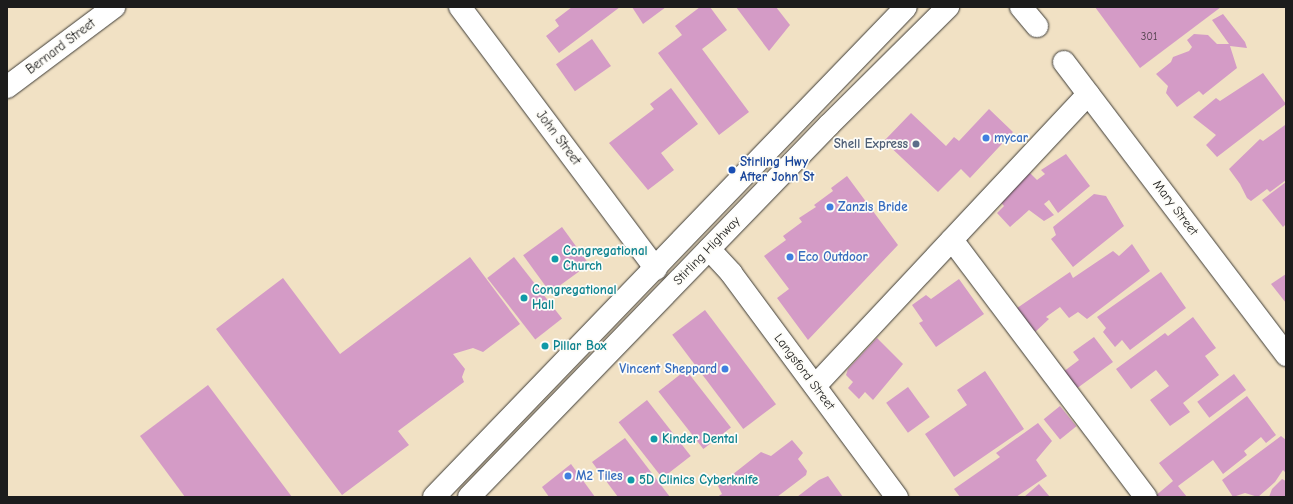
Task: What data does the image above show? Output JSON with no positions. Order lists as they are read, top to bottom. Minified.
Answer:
{"streets":{"main road":["Bernard Street","John Street","Mary Street","Stirling Highway","Langsford Street"]},"crossings":[["John Street","Stirling Highway"],["Stirling Highway","Langsford Street"]],"places":["mycar","Shell Express","Stirling Hwy After John St","Zanzis Bride","Eco Outdoor","Congregational Church","Congregational Hall","Pillar Box","Vincent Sheppard","Kinder Dental","M2 Tiles","5D Clinics Cyberknife"],"house_numbers":["301"]}
